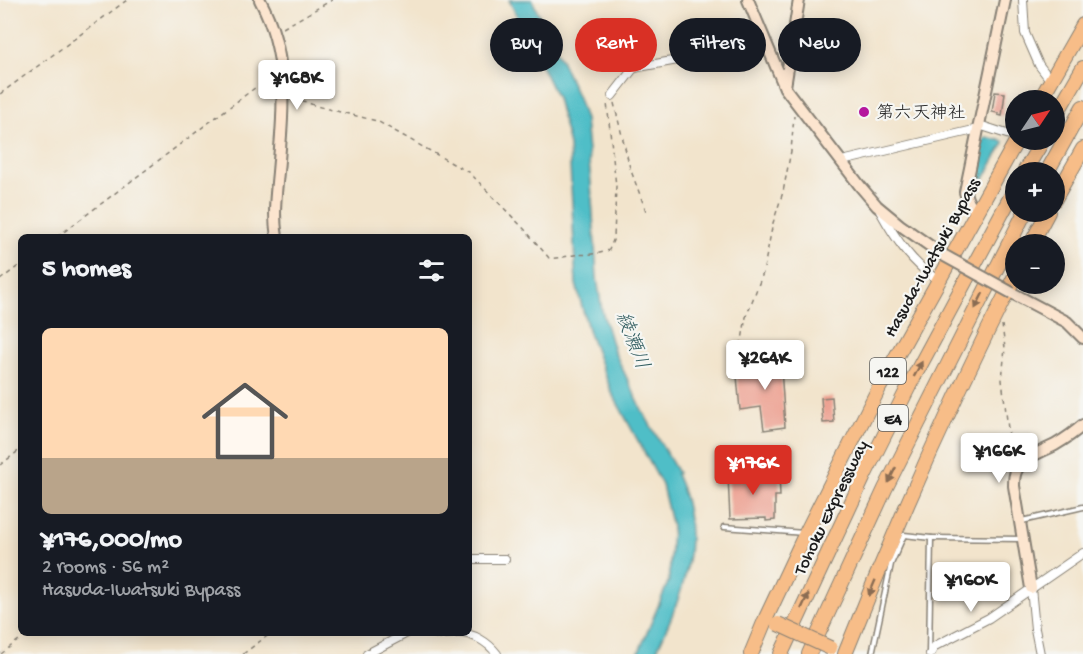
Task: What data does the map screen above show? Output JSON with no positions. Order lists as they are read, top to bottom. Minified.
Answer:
{"streets":{"highway":["Hasuda-Iwatsuki Bypass","122","E4","Tohoku Expressway"]},"water":["綾瀬川"],"places":["第六天神社"],"north":"top right","page":{"chip":["Buy","Rent","Filters","New"],"price":["¥168K","¥264K","¥166K","¥176K","¥160K"],"map_buttons":["+","−"],"heading":"5 homes","list":[{"name":"¥176,000/mo","note":"2 rooms · 56 m² · Hasuda-Iwatsuki Bypass"}]}}
